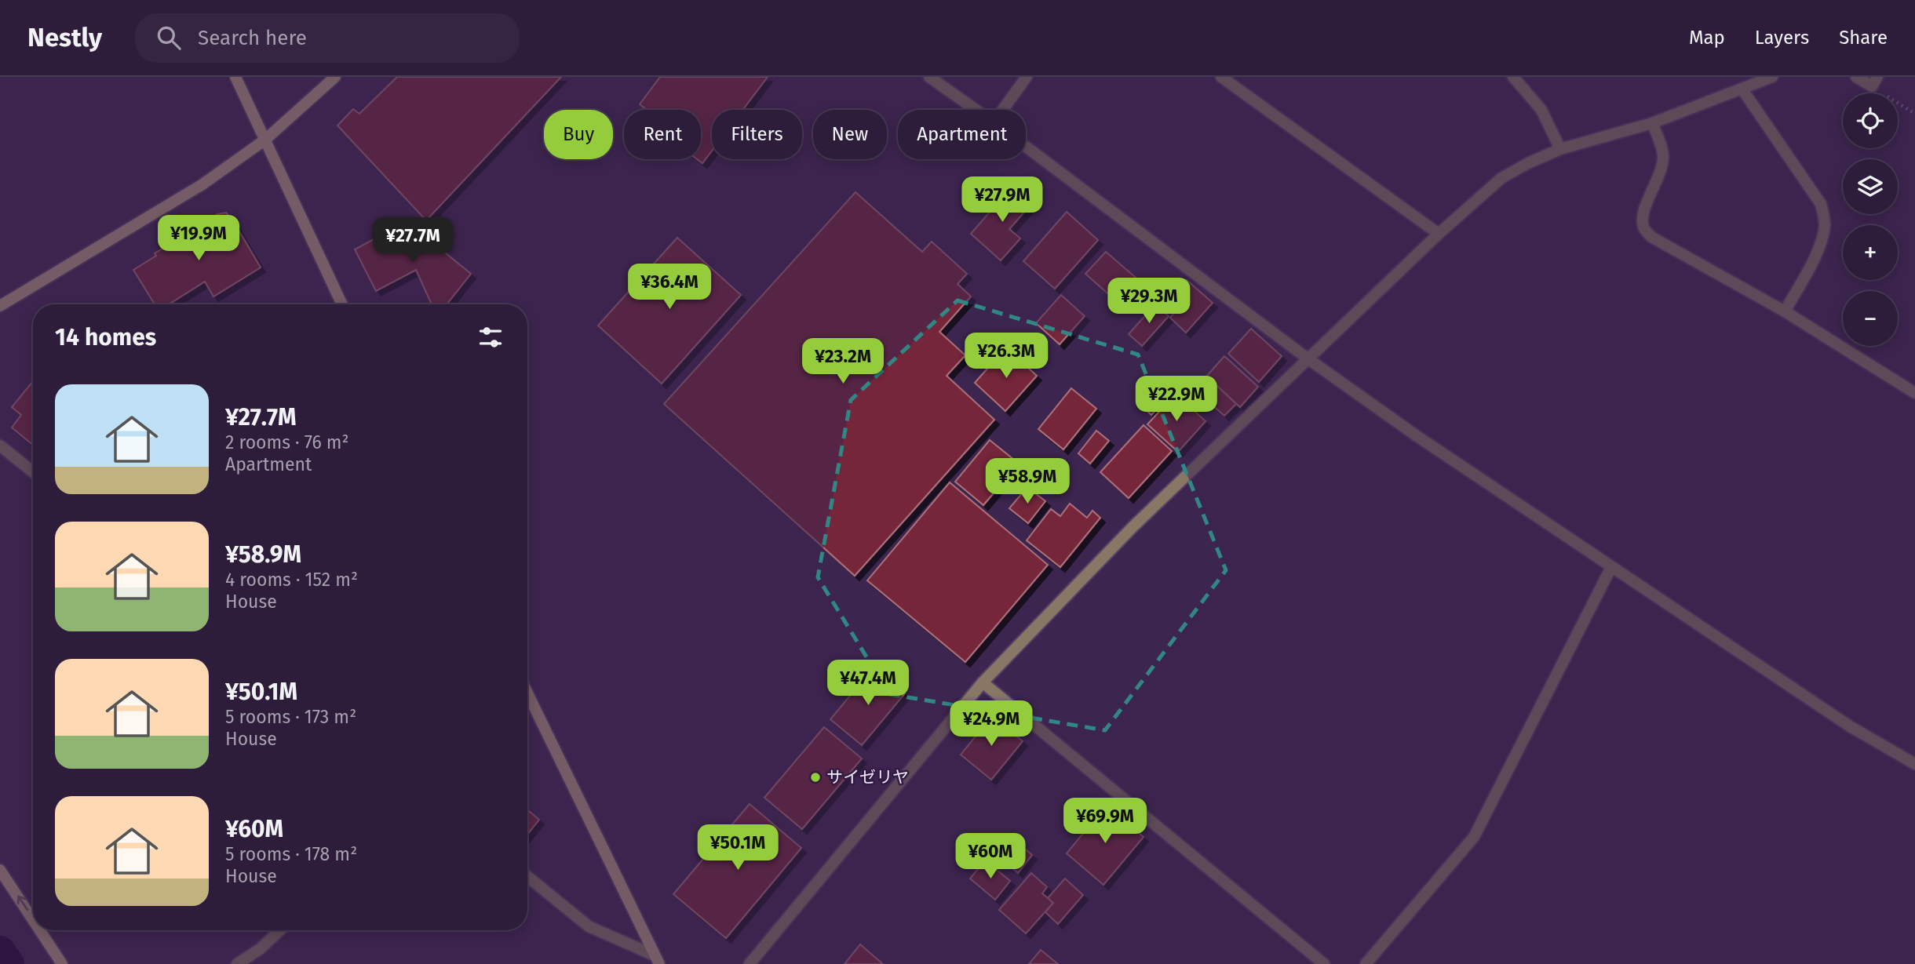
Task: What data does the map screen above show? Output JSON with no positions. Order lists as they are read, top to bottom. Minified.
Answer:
{"places":["サイゼリヤ"],"page":{"header":"Nestly","search":"Search here","nav":["Map","Layers","Share"],"map_buttons":["+","−"],"chip":["Buy","Rent","Filters","New","Apartment"],"price":["¥27.9M","¥19.9M","¥27.7M","¥36.4M","¥29.3M","¥26.3M","¥23.2M","¥22.9M","¥58.9M","¥47.4M","¥24.9M","¥69.9M","¥50.1M","¥60M"],"heading":"14 homes","list":[{"name":"¥27.7M","note":"2 rooms · 76 m² · Apartment"},{"name":"¥58.9M","note":"4 rooms · 152 m² · House"},{"name":"¥50.1M","note":"5 rooms · 173 m² · House"},{"name":"¥60M","note":"5 rooms · 178 m² · House"}]}}
